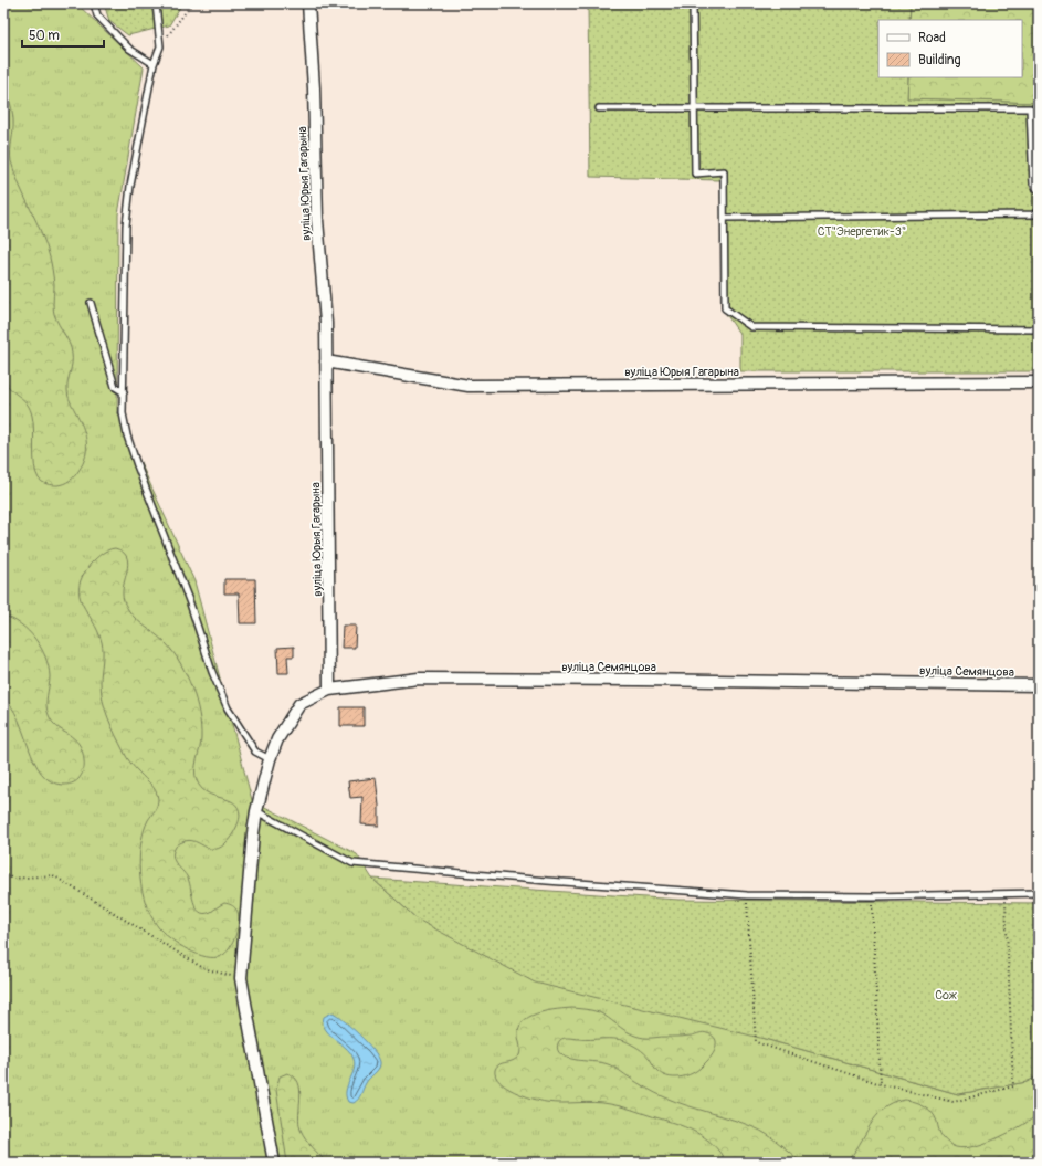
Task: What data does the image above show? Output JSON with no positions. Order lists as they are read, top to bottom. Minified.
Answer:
{"streets":{"street":["вуліца Юрыя Гагарына","вуліца Семянцова"]},"crossings":[["вуліца Юрыя Гагарына","вуліца Семянцова"]],"parks":["СТ\"Энергетик-3\"","Сож"],"legend":["Road","Building"],"scale_bar":"50 m"}
